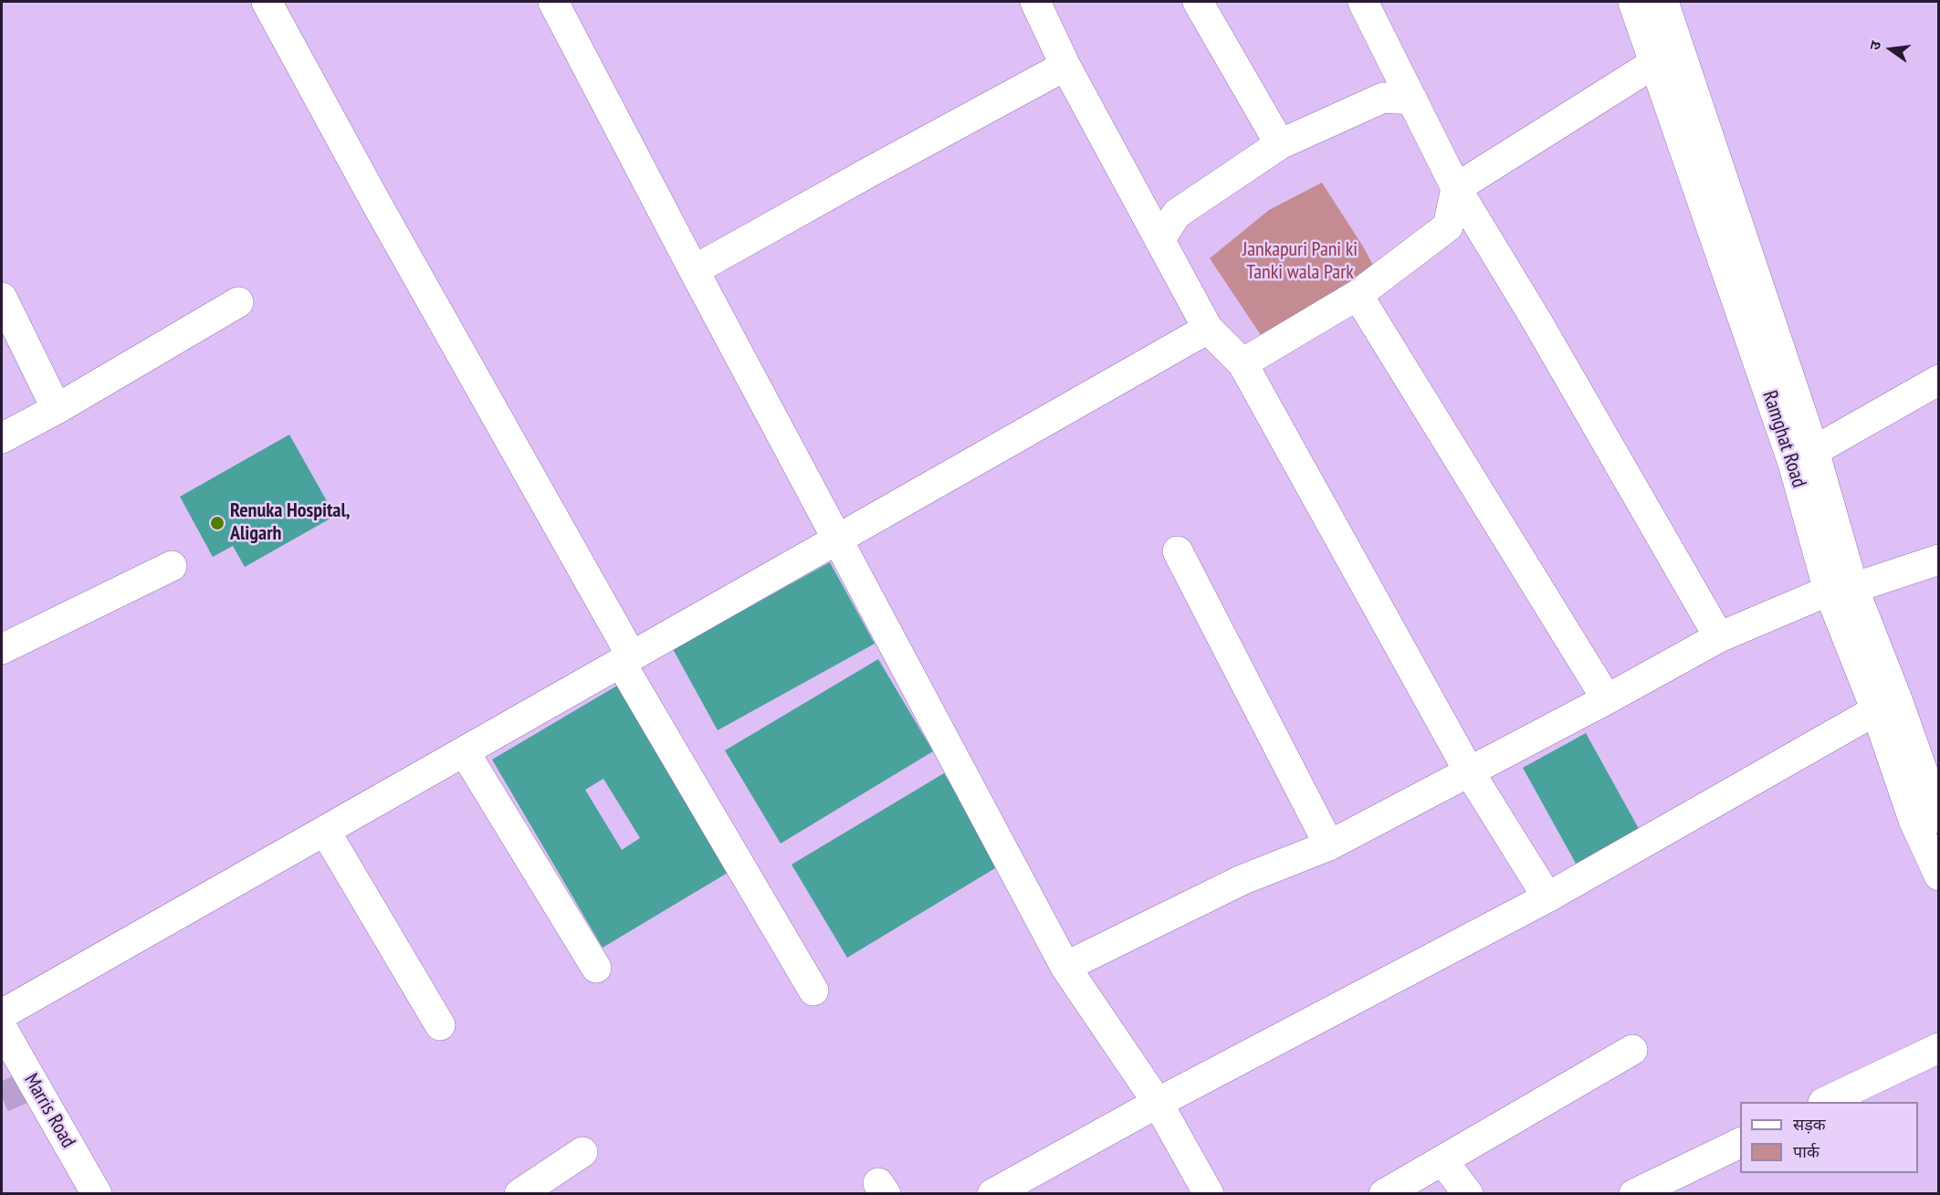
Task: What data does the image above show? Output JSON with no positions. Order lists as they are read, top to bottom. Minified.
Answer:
{"streets":{"street":["Ramghat Road","Marris Road"]},"parks":["Jankapuri Pani ki Tanki wala Park"],"places":["Renuka Hospital, Aligarh"],"legend":["सड़क","पार्क"],"north":"left"}
